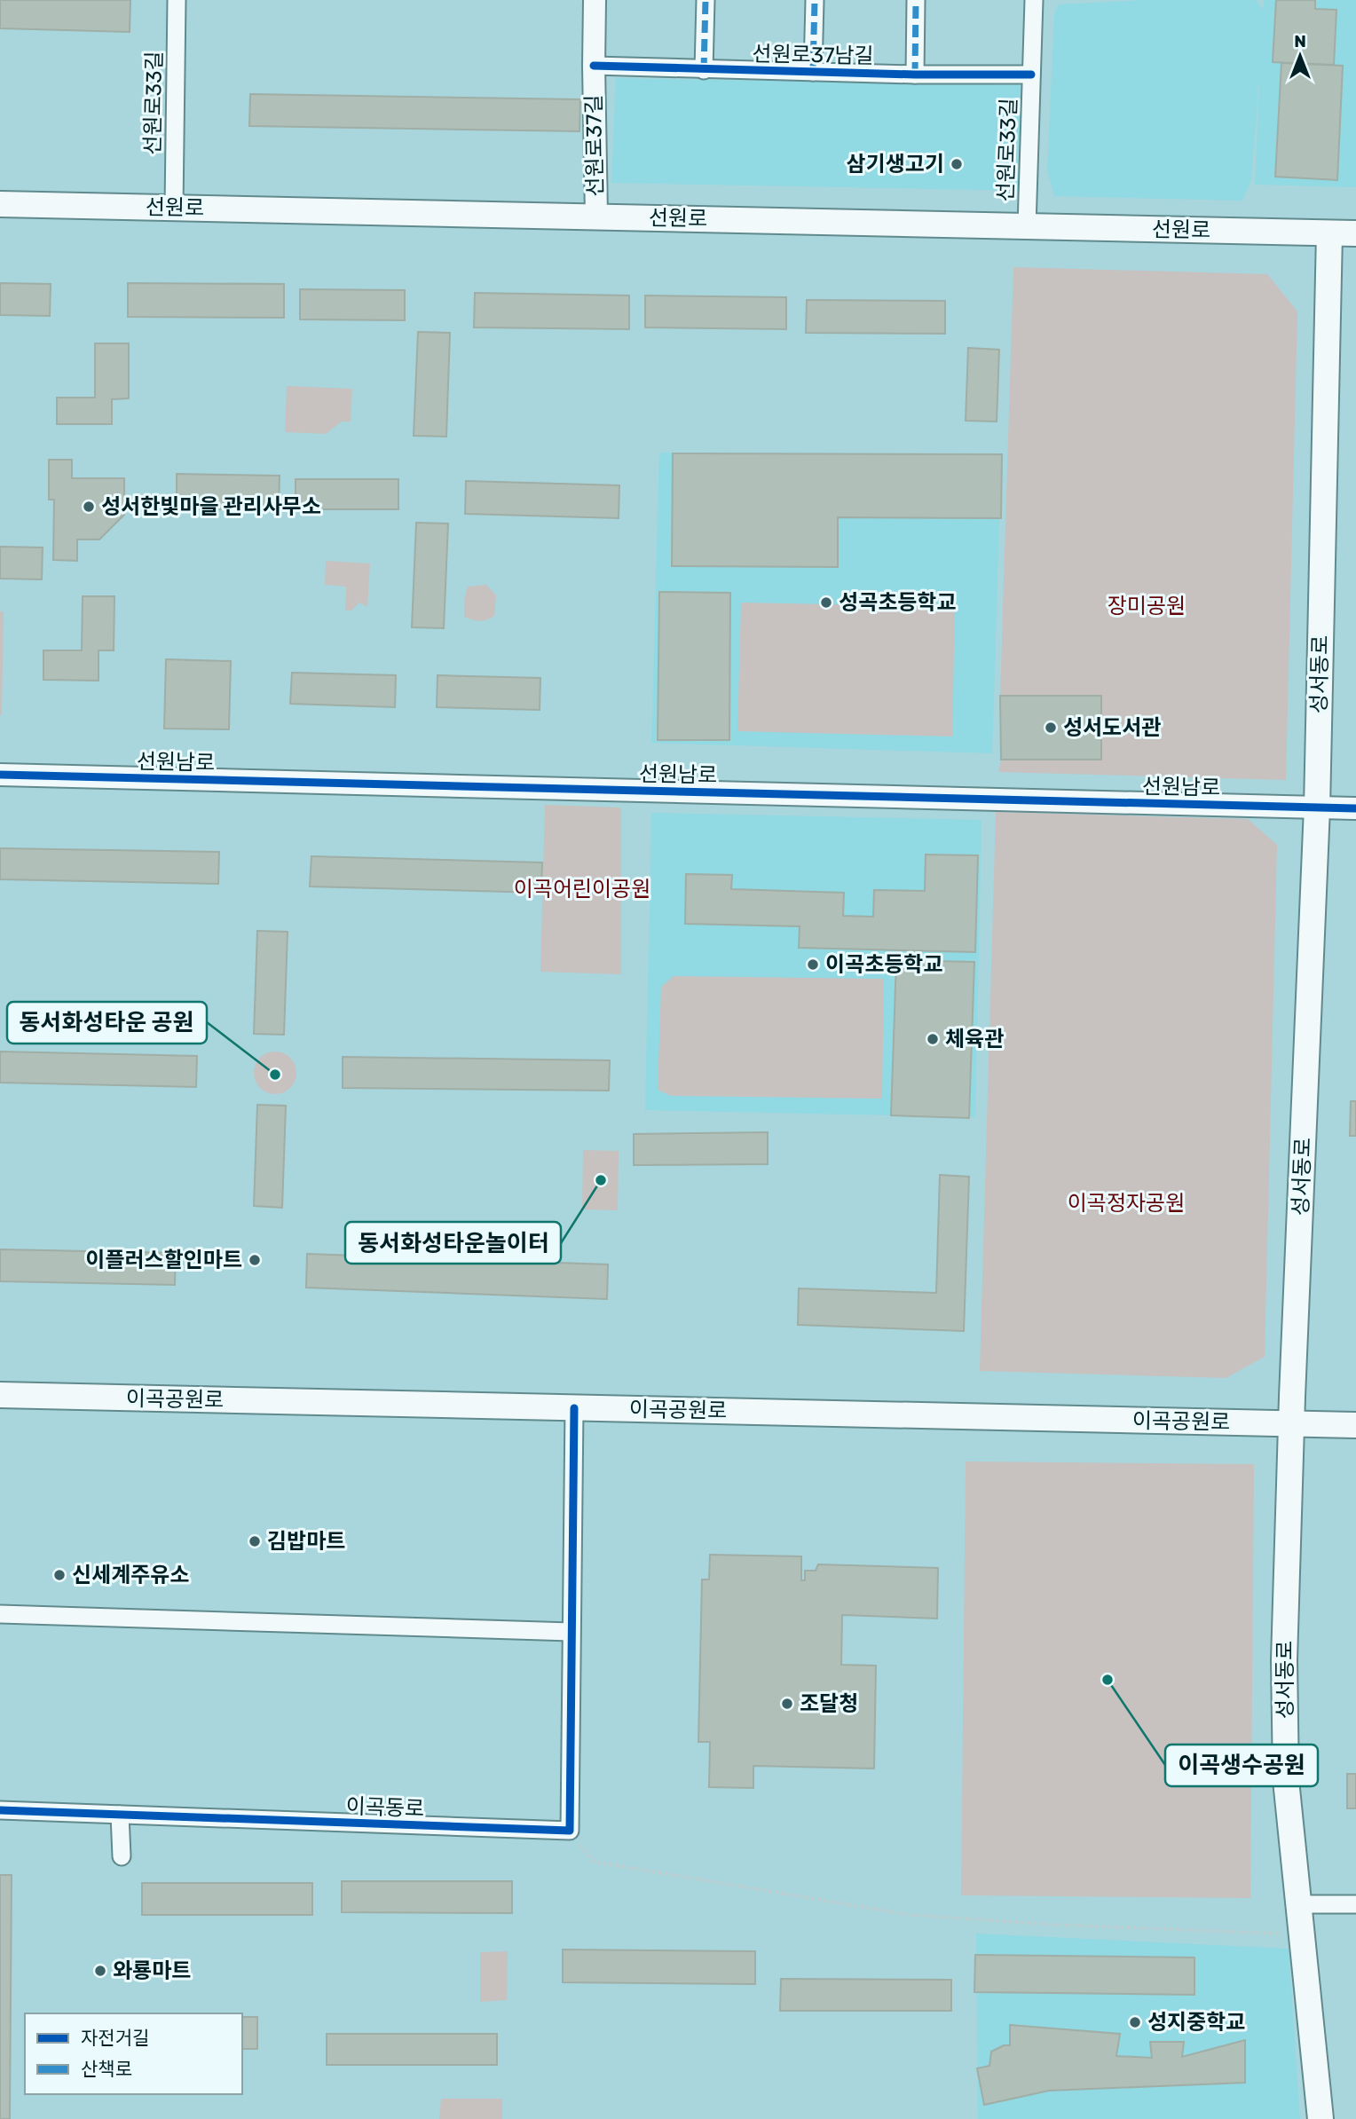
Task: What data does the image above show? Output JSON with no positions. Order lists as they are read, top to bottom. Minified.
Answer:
{"streets":{"main road":["선원로","성서동로","이곡공원로"],"street":["선원로37남길","선원로33길","선원로37길","선원남로","이곡동로"]},"crossings":[["선원로37남길","선원로33길"],["선원로37남길","선원로37길"],["선원로33길","선원로"],["선원로37길","선원로"],["선원로","성서동로"],["성서동로","선원남로"],["성서동로","이곡공원로"]],"parks":["장미공원","이곡어린이공원","이곡정자공원"],"places":["삼기생고기","성서한빛마을 관리사무소","성곡초등학교","성서도서관","이곡초등학교","체육관","동서화성타운 공원","동서화성타운놀이터","이플러스할인마트","김밥마트","신세계주유소","이곡생수공원","조달청","와룡마트","성지중학교"],"legend":["자전거길","산책로"],"north":"top"}
